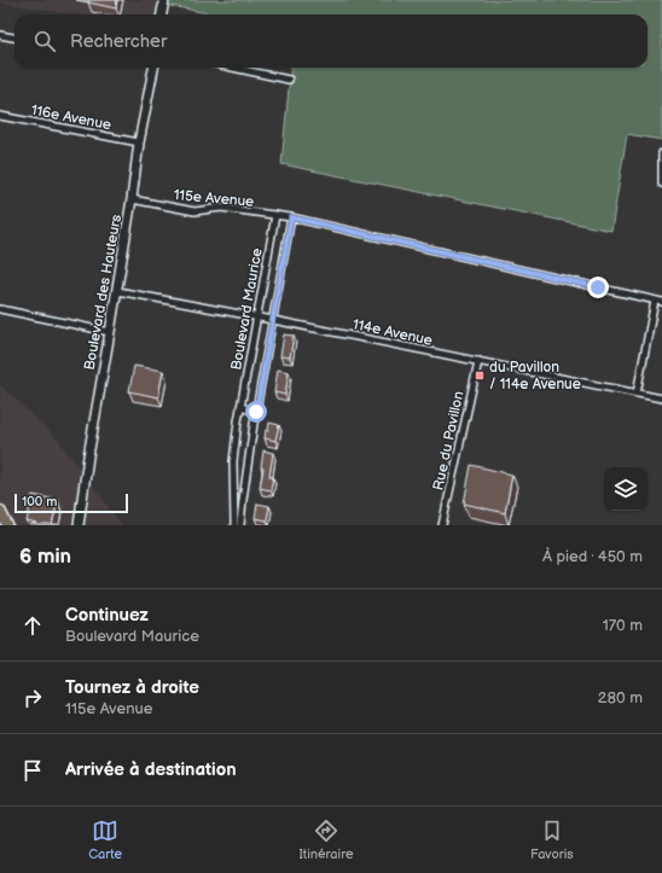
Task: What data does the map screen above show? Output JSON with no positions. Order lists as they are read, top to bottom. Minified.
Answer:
{"streets":{"main road":["Boulevard des Hauteurs"],"street":["116e Avenue","115e Avenue","Boulevard Maurice","114e Avenue","Rue du Pavillon"]},"crossings":[["116e Avenue","Boulevard des Hauteurs"],["115e Avenue","Boulevard des Hauteurs"],["115e Avenue","Boulevard Maurice"],["Boulevard des Hauteurs","114e Avenue"],["Boulevard Maurice","114e Avenue"],["114e Avenue","Rue du Pavillon"]],"places":{"transit":["du Pavillon / 114e Avenue"]},"scale_bar":"100 m","page":{"search":"Rechercher","scale":"100 m","heading":["6 min","À pied · 450 m"],"list":[["Continuez","Boulevard Maurice","170 m"],["Tournez à droite","115e Avenue","280 m"],"Arrivée à destination"],"nav":["Carte","Itinéraire","Favoris"]}}
